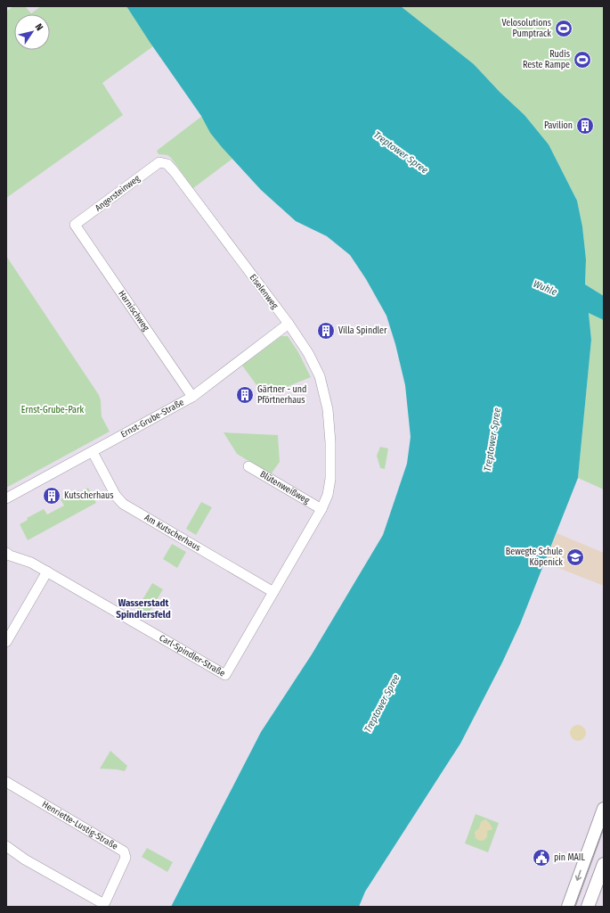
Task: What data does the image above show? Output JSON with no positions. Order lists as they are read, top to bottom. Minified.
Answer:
{"streets":{"street":["Angersteinweg","Eiselenweg","Harnischweg","Ernst-Grube-Straße","Blütenweißweg","Am Kutscherhaus","Carl-Spindler-Straße","Henriette-Lustig-Straße"]},"crossings":[["Angersteinweg","Eiselenweg"],["Angersteinweg","Harnischweg"],["Eiselenweg","Ernst-Grube-Straße"],["Eiselenweg","Carl-Spindler-Straße"],["Harnischweg","Ernst-Grube-Straße"],["Ernst-Grube-Straße","Am Kutscherhaus"],["Blütenweißweg","Carl-Spindler-Straße"],["Am Kutscherhaus","Carl-Spindler-Straße"]],"districts":["Wasserstadt Spindlersfeld"],"water":["Treptower Spree","Wuhle"],"parks":["Ernst-Grube-Park"],"places":{"sports":["Velosolutions Pumptrack","Rudis Reste Rampe"],"building":["Pavilion","Villa Spindler","Gärtner - und Pförtnerhaus","Kutscherhaus"],"school or university":["Bewegte Schule Köpenick"],"public building":["pin MAIL"]},"north":"top right"}
